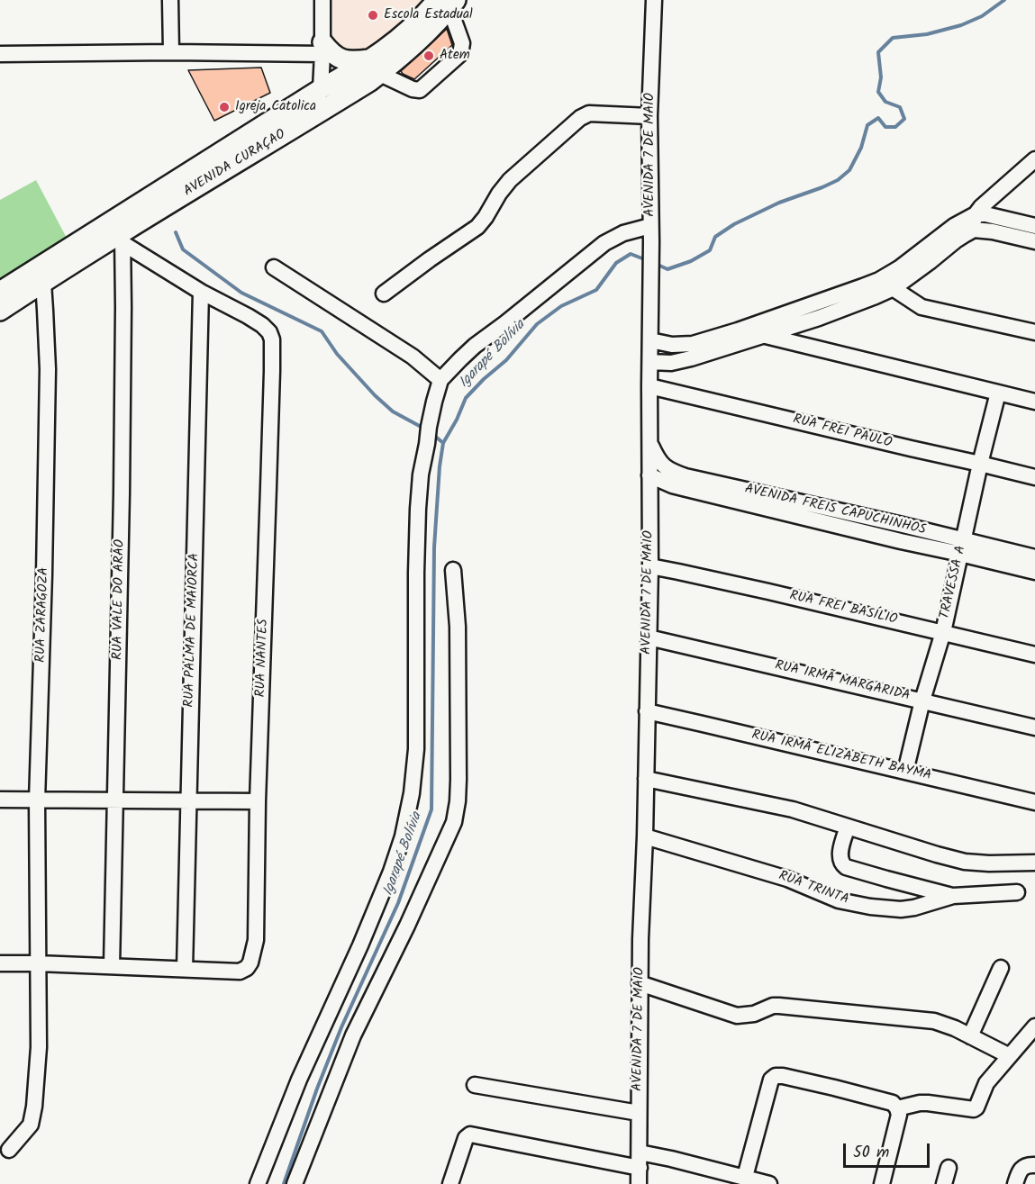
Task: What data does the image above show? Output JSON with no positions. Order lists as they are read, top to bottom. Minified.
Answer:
{"streets":{"main road":["AVENIDA CURAÇAO"],"street":["AVENIDA 7 DE MAIO","RUA FREI PAULO","AVENIDA FREIS CAPUCHINHOS","TRAVESSA A","RUA VALE DO ARÃO","RUA FREI BASÍLIO","RUA ZARAGOZA","RUA PALMA DE MAIORCA","RUA NANTES","RUA IRMÃ MARGARIDA","RUA IRMÃ ELIZABETH BAYMA","RUA TRINTA"]},"crossings":[["AVENIDA 7 DE MAIO","RUA FREI PAULO"],["AVENIDA 7 DE MAIO","AVENIDA FREIS CAPUCHINHOS"],["AVENIDA 7 DE MAIO","RUA FREI BASÍLIO"],["AVENIDA 7 DE MAIO","RUA IRMÃ MARGARIDA"],["AVENIDA 7 DE MAIO","RUA IRMÃ ELIZABETH BAYMA"],["AVENIDA 7 DE MAIO","RUA TRINTA"],["AVENIDA CURAÇAO","RUA VALE DO ARÃO"],["AVENIDA CURAÇAO","RUA ZARAGOZA"],["RUA FREI PAULO","TRAVESSA A"],["AVENIDA FREIS CAPUCHINHOS","TRAVESSA A"],["TRAVESSA A","RUA FREI BASÍLIO"],["TRAVESSA A","RUA IRMÃ MARGARIDA"],["TRAVESSA A","RUA IRMÃ ELIZABETH BAYMA"],["RUA PALMA DE MAIORCA","RUA NANTES"]],"water":["Igarapé Bolívia"],"places":["Escola Estadual","Atem","Igreja Catolica"],"scale_bar":"50 m"}
